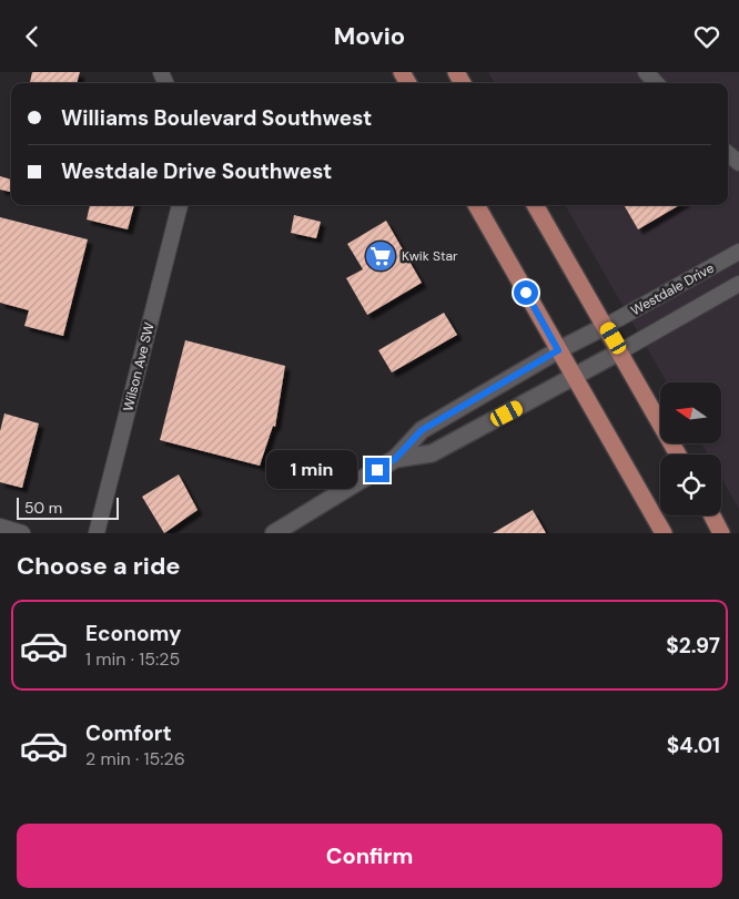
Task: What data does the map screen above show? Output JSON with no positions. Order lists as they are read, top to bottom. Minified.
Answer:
{"streets":{"street":["Westdale Drive","Wilson Ave SW"]},"places":{"supermarket":["Kwik Star"]},"scale_bar":"50 m","north":"left","page":{"header":"Movio","banner":["Williams Boulevard Southwest","Westdale Drive Southwest"],"bubble":"1 min","scale":"50 m","heading":"Choose a ride","list":[{"name":"Economy","note":"1 min · 15:25","value":"$2.97"},{"name":"Comfort","note":"2 min · 15:26","value":"$4.01"}],"buttons":"Confirm"}}
